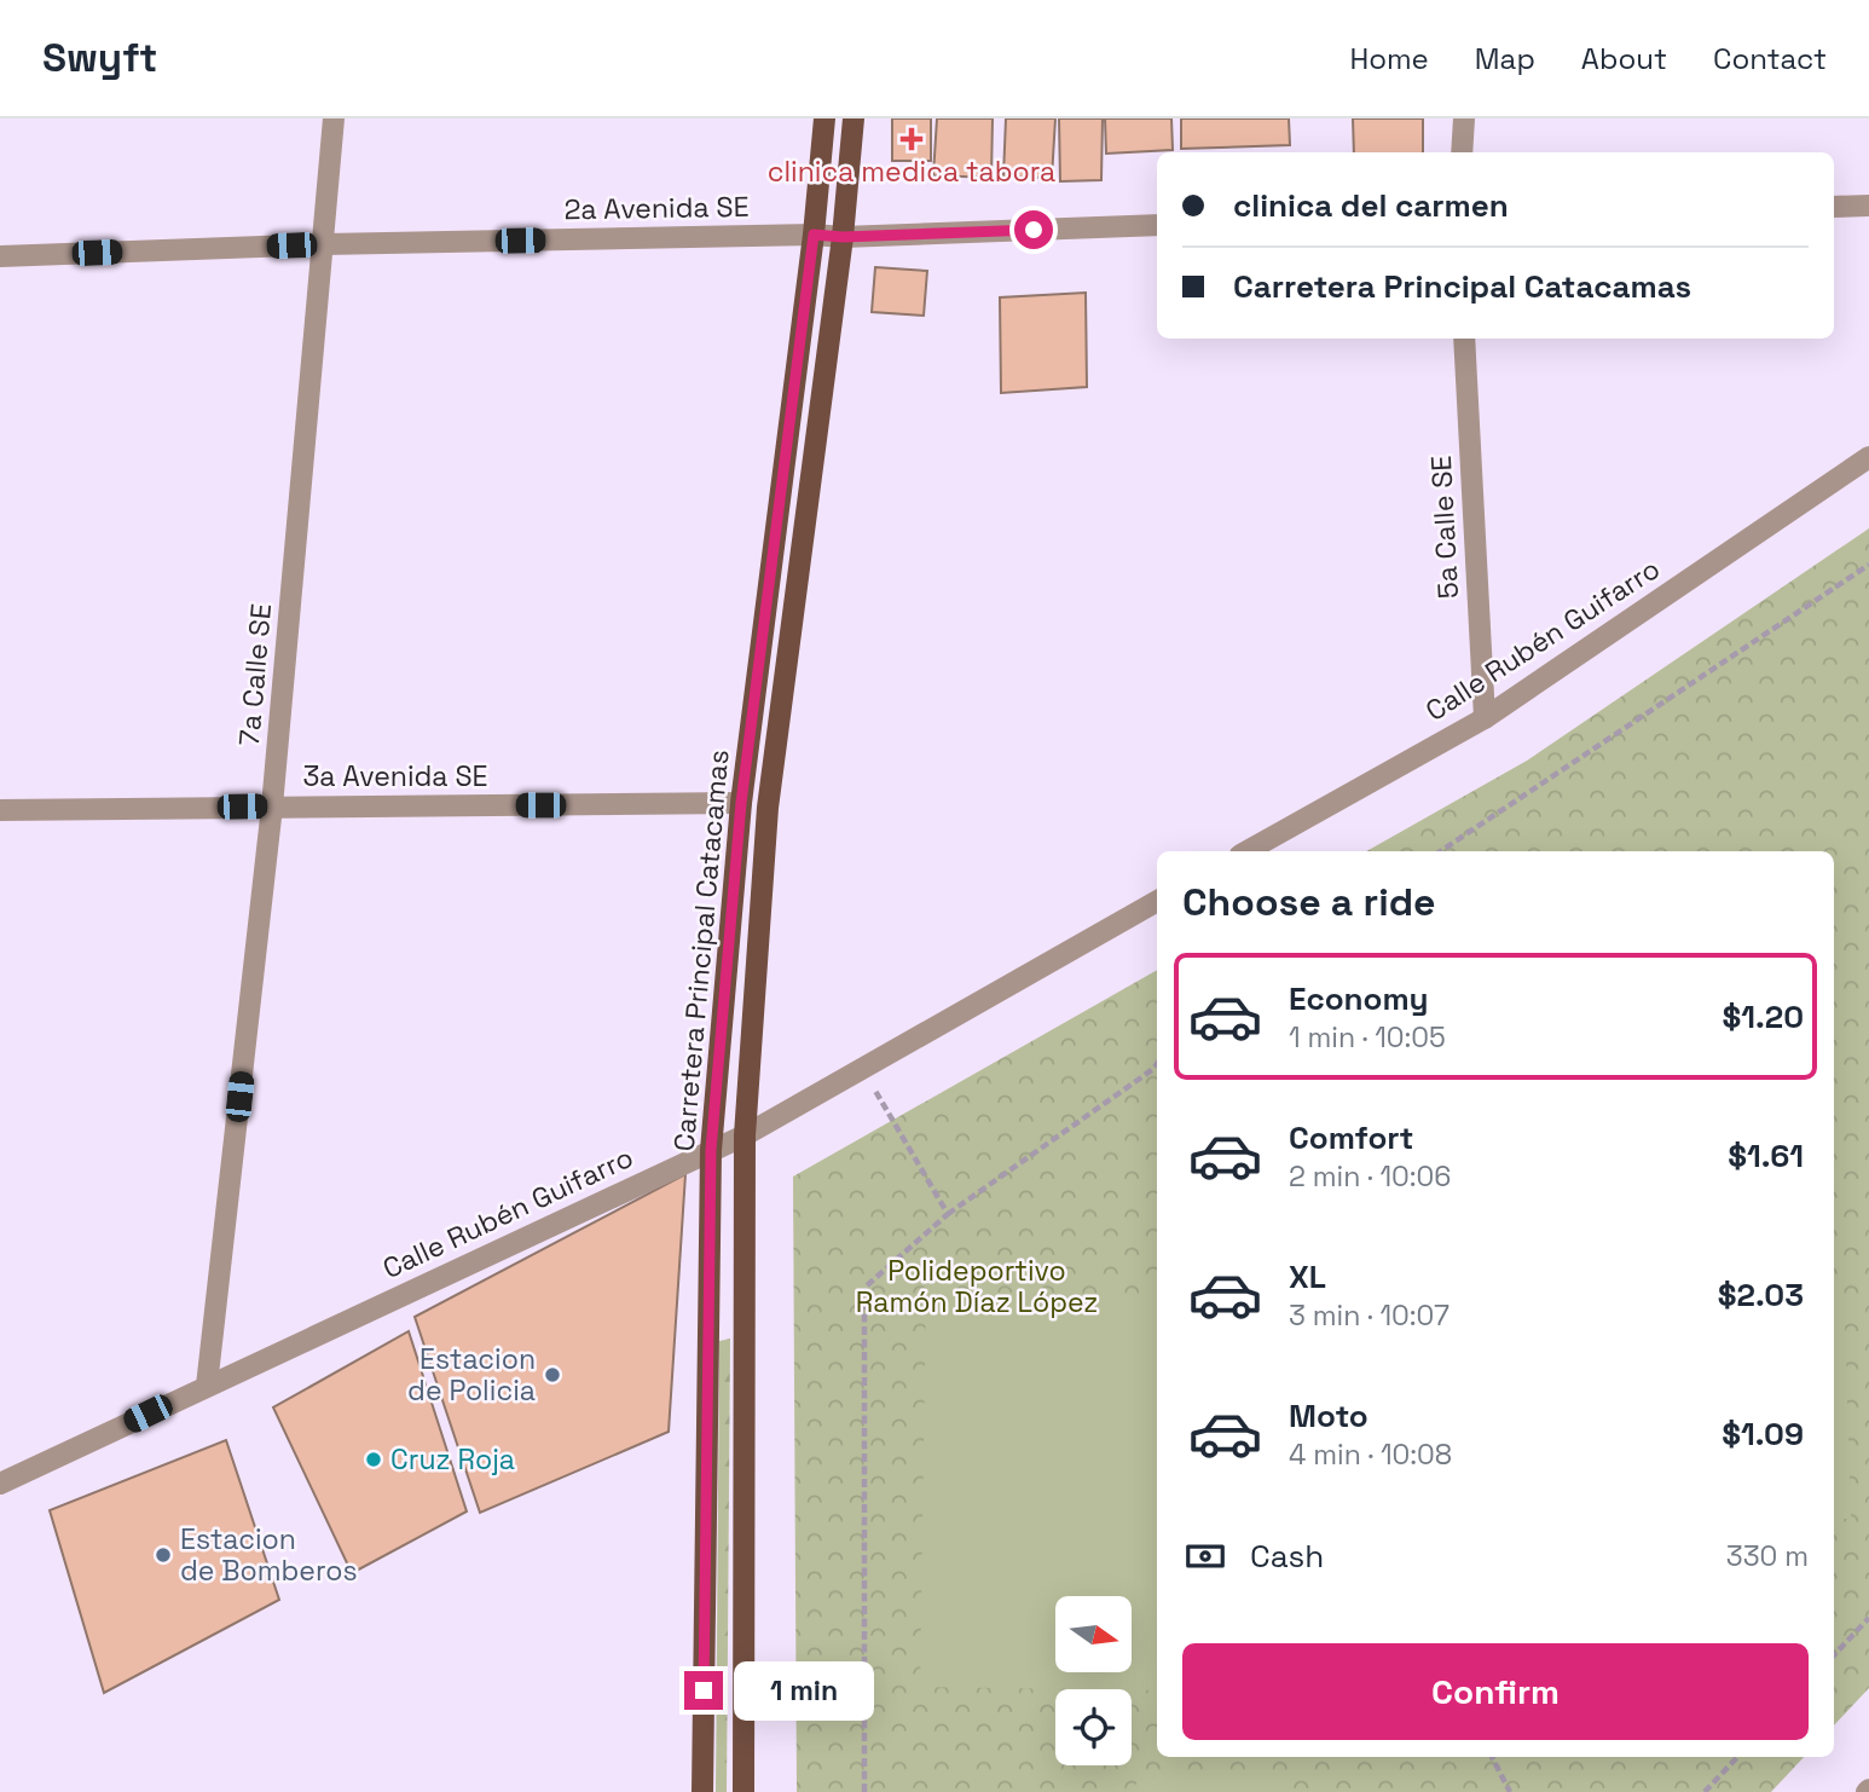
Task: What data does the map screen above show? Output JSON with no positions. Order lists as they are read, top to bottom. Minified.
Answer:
{"streets":{"main road":["Carretera Principal Catacamas"],"street":["2a Avenida SE","5a Calle SE","Calle Rubén Guifarro","7a Calle SE","3a Avenida SE"]},"crossings":[["2a Avenida SE","7a Calle SE"],["2a Avenida SE","Carretera Principal Catacamas"],["5a Calle SE","Calle Rubén Guifarro"],["Calle Rubén Guifarro","7a Calle SE"],["Calle Rubén Guifarro","Carretera Principal Catacamas"],["7a Calle SE","3a Avenida SE"],["3a Avenida SE","Carretera Principal Catacamas"]],"parks":["Polideportivo Ramón Díaz López"],"places":{"health":["clinica medica tabora"],"other":["Estacion de Policia","Cruz Roja","Estacion de Bomberos"]},"north":"right","page":{"header":"Swyft","nav":["Home","Map","About","Contact"],"banner":["clinica del carmen","Carretera Principal Catacamas"],"heading":"Choose a ride","list":[{"name":"Economy","note":"1 min · 10:05","value":"$1.20"},{"name":"Comfort","note":"2 min · 10:06","value":"$1.61"},{"name":"XL","note":"3 min · 10:07","value":"$2.03"},{"name":"Moto","note":"4 min · 10:08","value":"$1.09"}],"pay":["Cash","330 m"],"buttons":"Confirm","bubble":"1 min"}}
